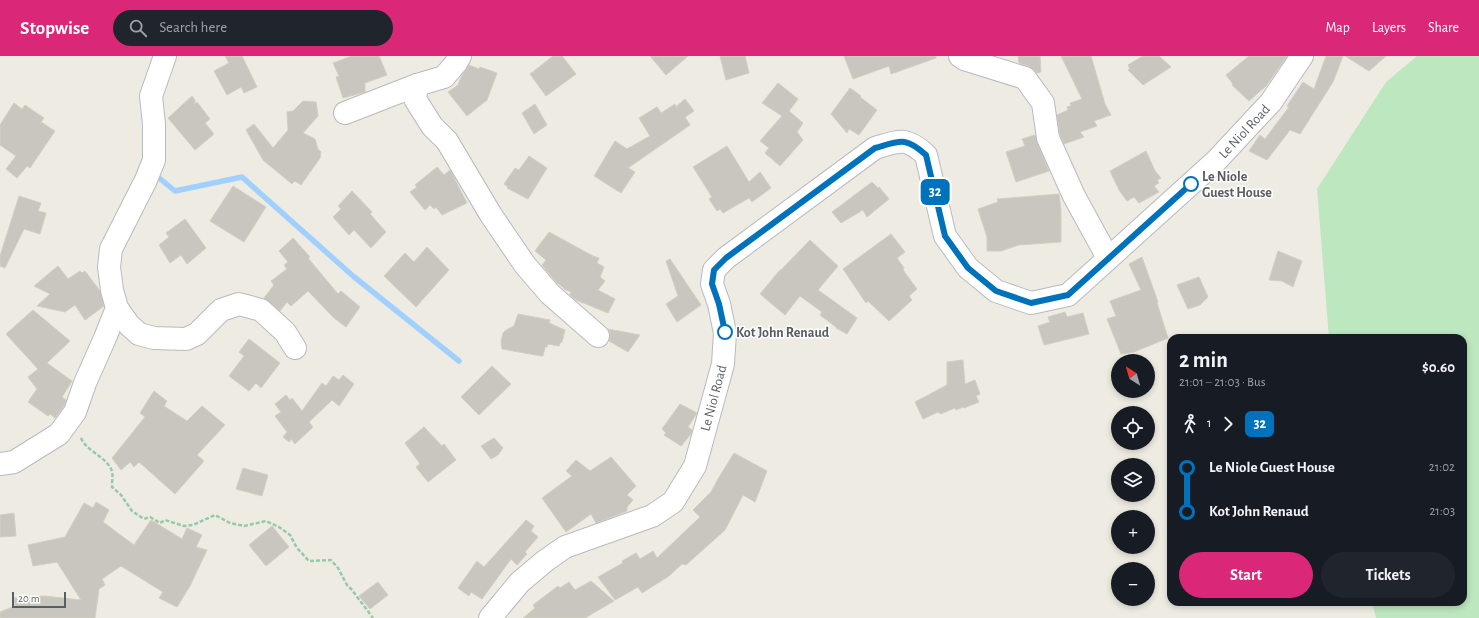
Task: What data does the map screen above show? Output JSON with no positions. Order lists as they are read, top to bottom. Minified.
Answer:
{"streets":{"street":["Le Niol Road"]},"places":["Le Niole Guest House","Kot John Renaud"],"lines":["bus line 32"],"scale_bar":"20 m","north":"top left","page":{"header":"Stopwise","search":"Search here","nav":["Map","Layers","Share"],"on_map":"32","heading":["2 min","21:01 – 21:03 · Bus","$0.60"],"map_buttons":["+","−"],"legs":["1","32"],"list":[{"name":"Le Niole Guest House","value":"21:02"},{"name":"Kot John Renaud","value":"21:03"}],"buttons":["Start","Tickets"],"scale":"20 m"}}
